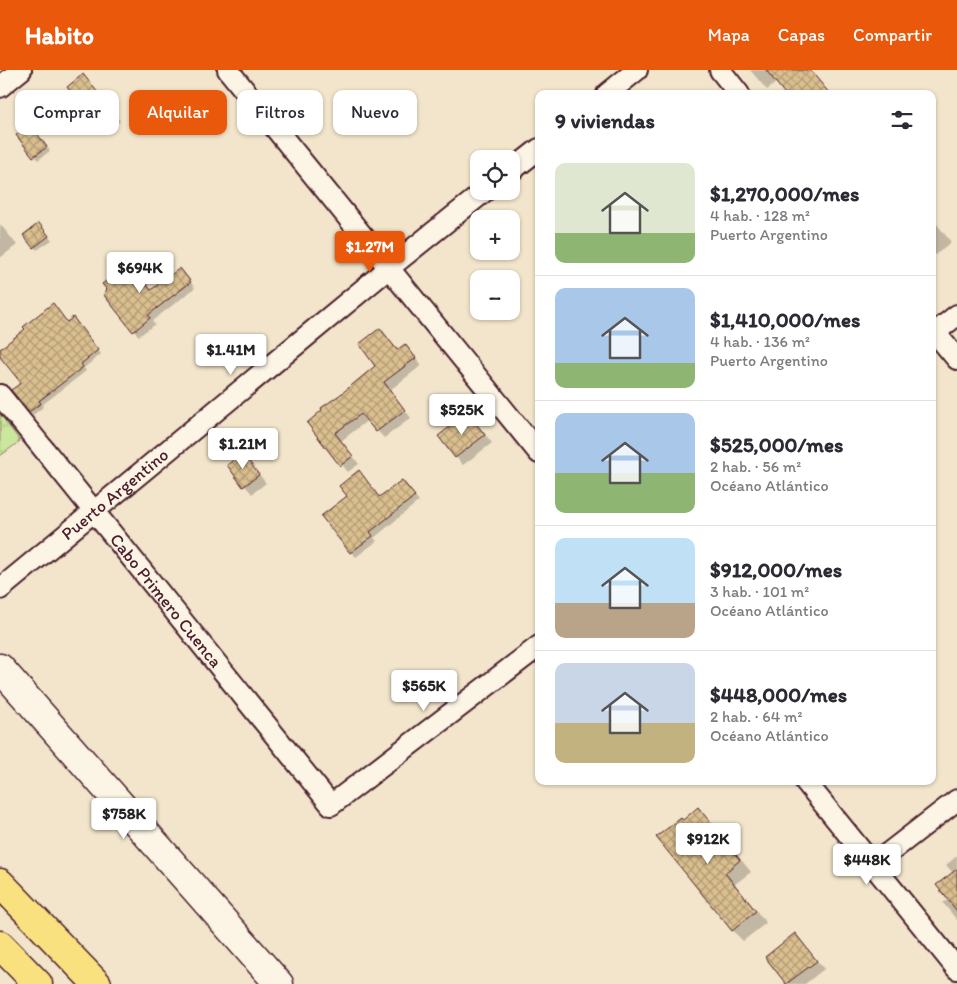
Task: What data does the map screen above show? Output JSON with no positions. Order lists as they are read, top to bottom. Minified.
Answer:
{"streets":{"street":["Puerto Argentino","Cabo Primero Cuenca"]},"crossings":[["Puerto Argentino","Cabo Primero Cuenca"]],"page":{"header":"Habito","nav":["Mapa","Capas","Compartir"],"chip":["Comprar","Alquilar","Filtros","Nuevo"],"heading":"9 viviendas","map_buttons":["+","−"],"list":[{"name":"$1,270,000/mes","note":"4 hab. · 128 m² · Puerto Argentino"},{"name":"$1,410,000/mes","note":"4 hab. · 136 m² · Puerto Argentino"},{"name":"$525,000/mes","note":"2 hab. · 56 m² · Océano Atlántico"},{"name":"$912,000/mes","note":"3 hab. · 101 m² · Océano Atlántico"},{"name":"$448,000/mes","note":"2 hab. · 64 m² · Océano Atlántico"}],"price":["$1.27M","$694K","$1.41M","$525K","$1.21M","$565K","$758K","$912K","$448K"]}}
